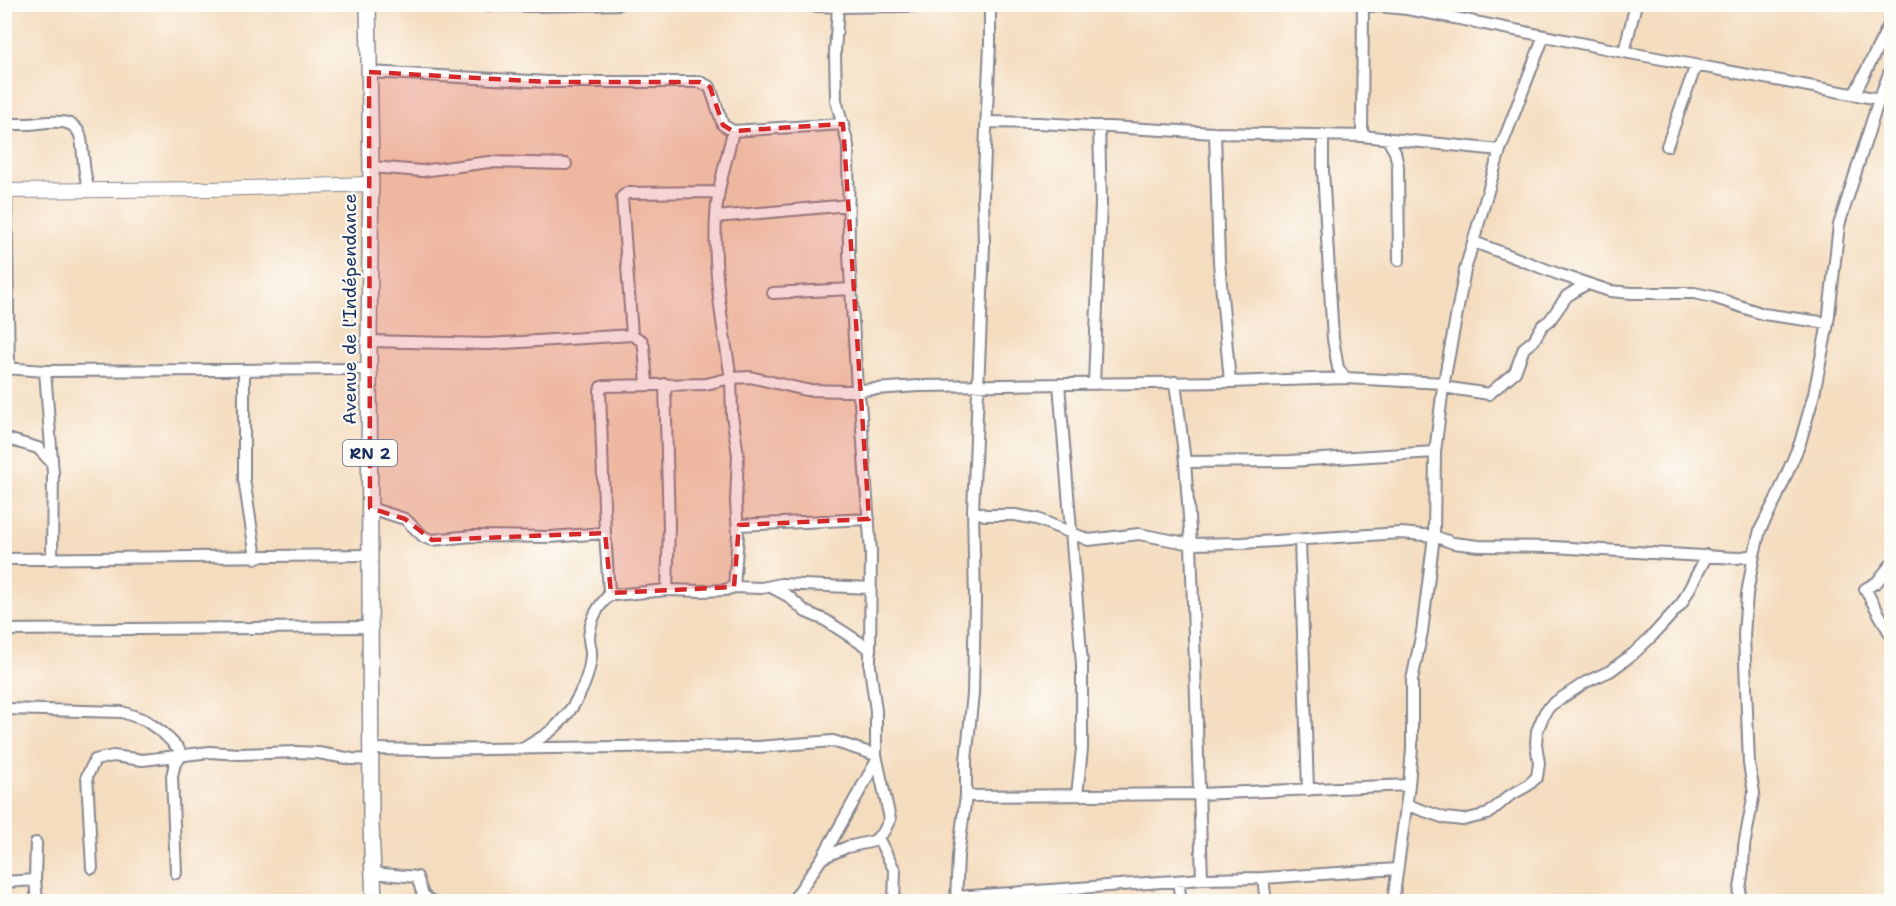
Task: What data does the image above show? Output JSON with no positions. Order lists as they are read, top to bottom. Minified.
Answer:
{"streets":{"main road":["Avenue de l'Indépendance","RN 2"]}}
